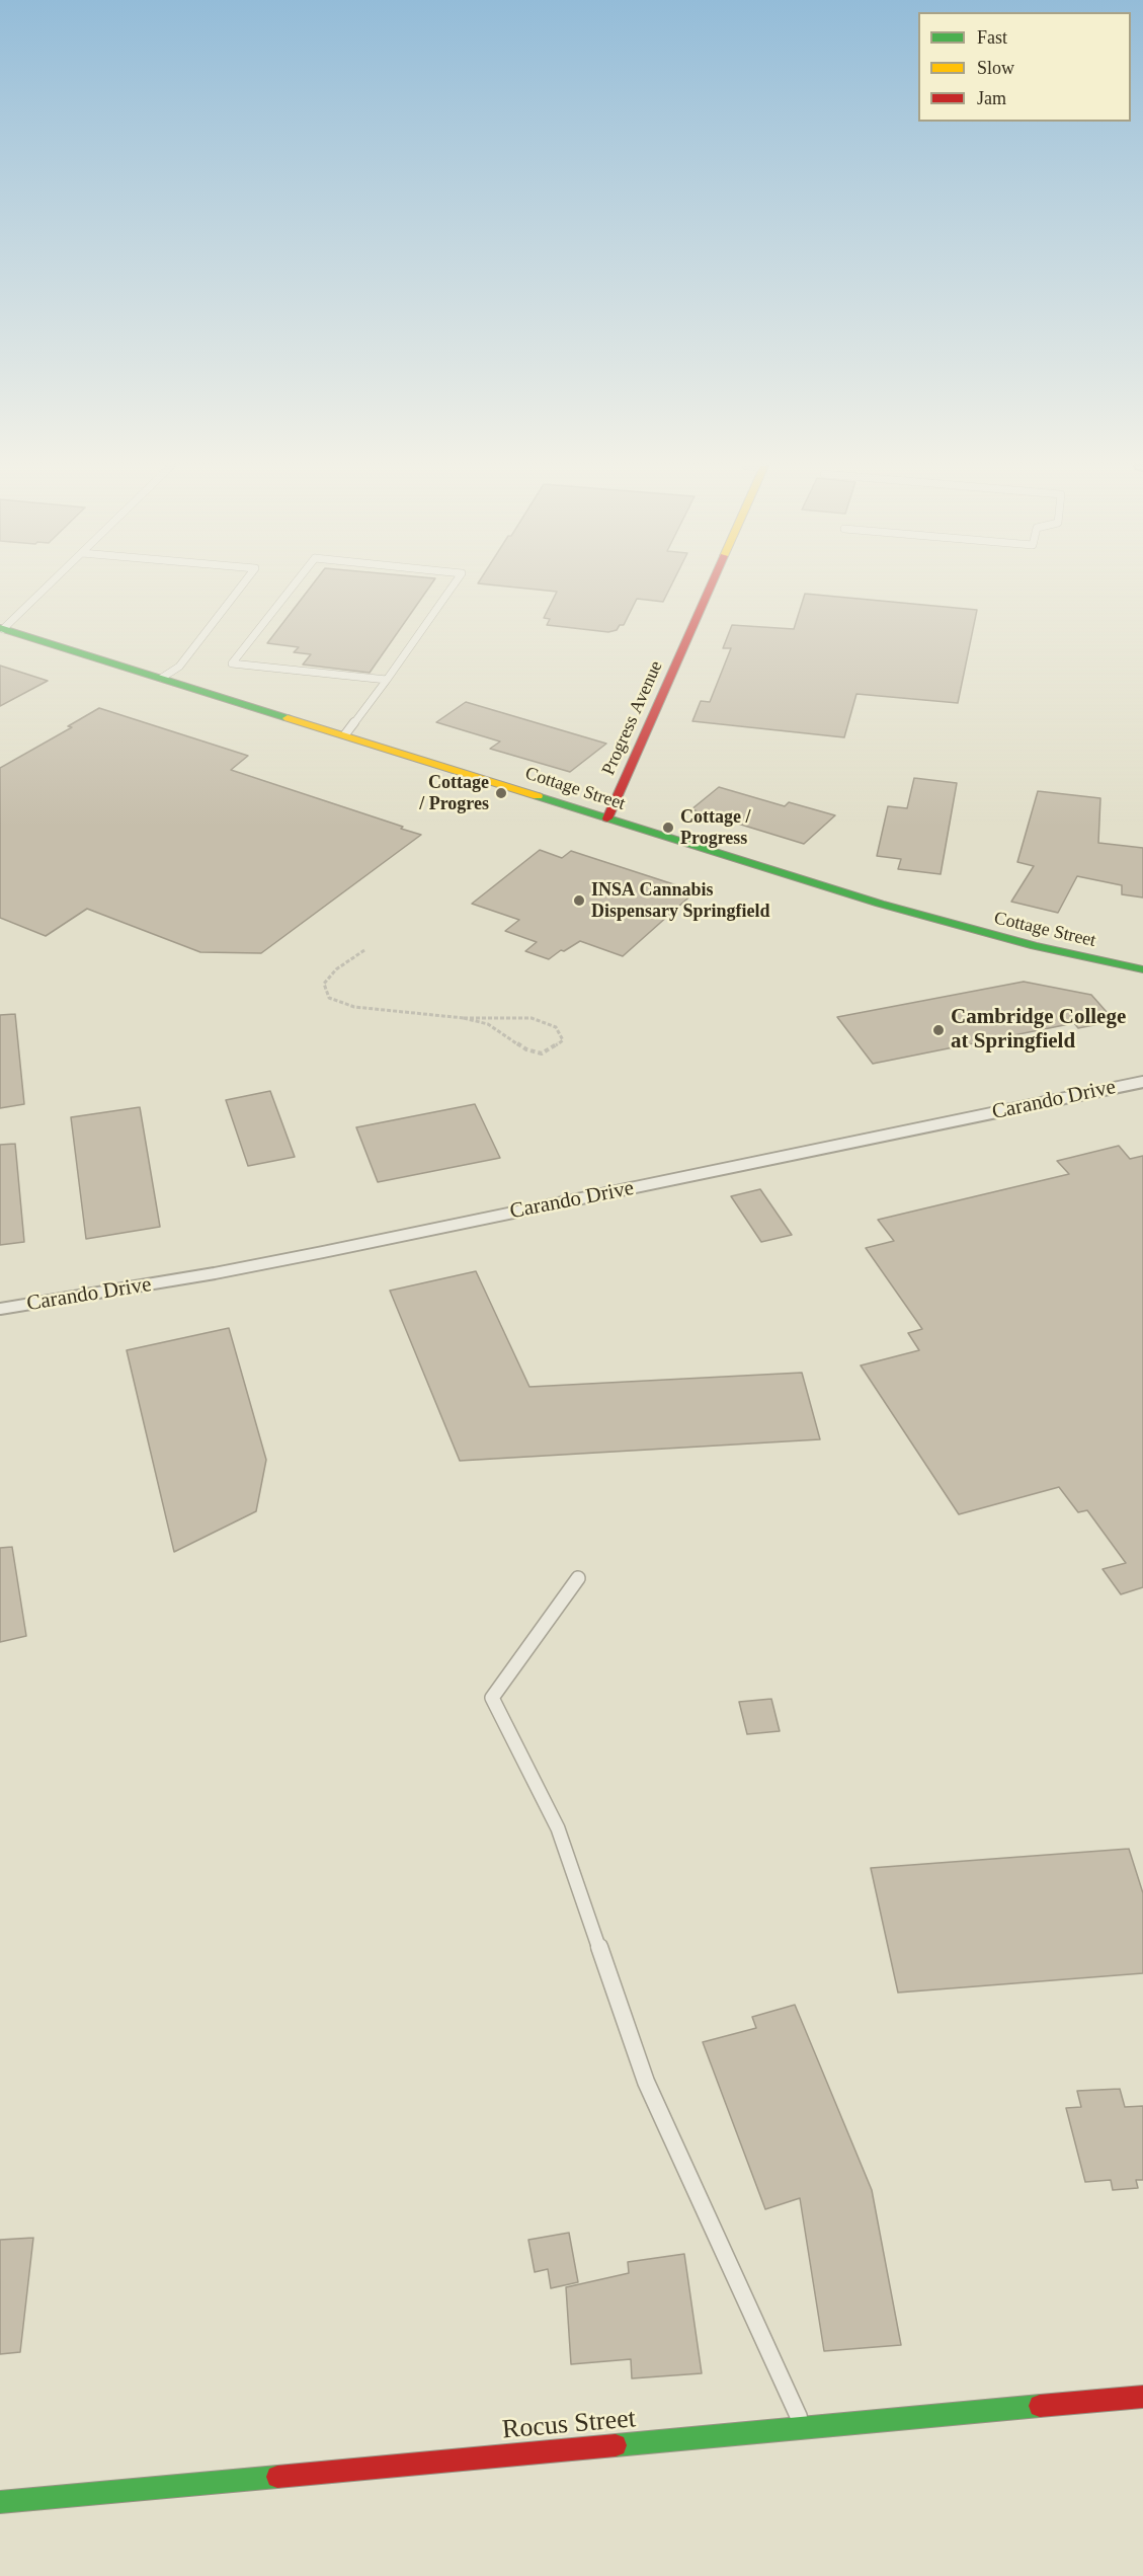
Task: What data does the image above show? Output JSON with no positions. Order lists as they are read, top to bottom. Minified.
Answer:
{"streets":{"street":["Progress Avenue","Cottage Street","Rocus Street"],"lane":["Carando Drive"]},"crossings":[["Progress Avenue","Cottage Street"]],"places":["Cottage / Progres","Cottage / Progress","INSA Cannabis Dispensary Springfield","Cambridge College at Springfield"],"legend":["Fast","Slow","Jam"]}
